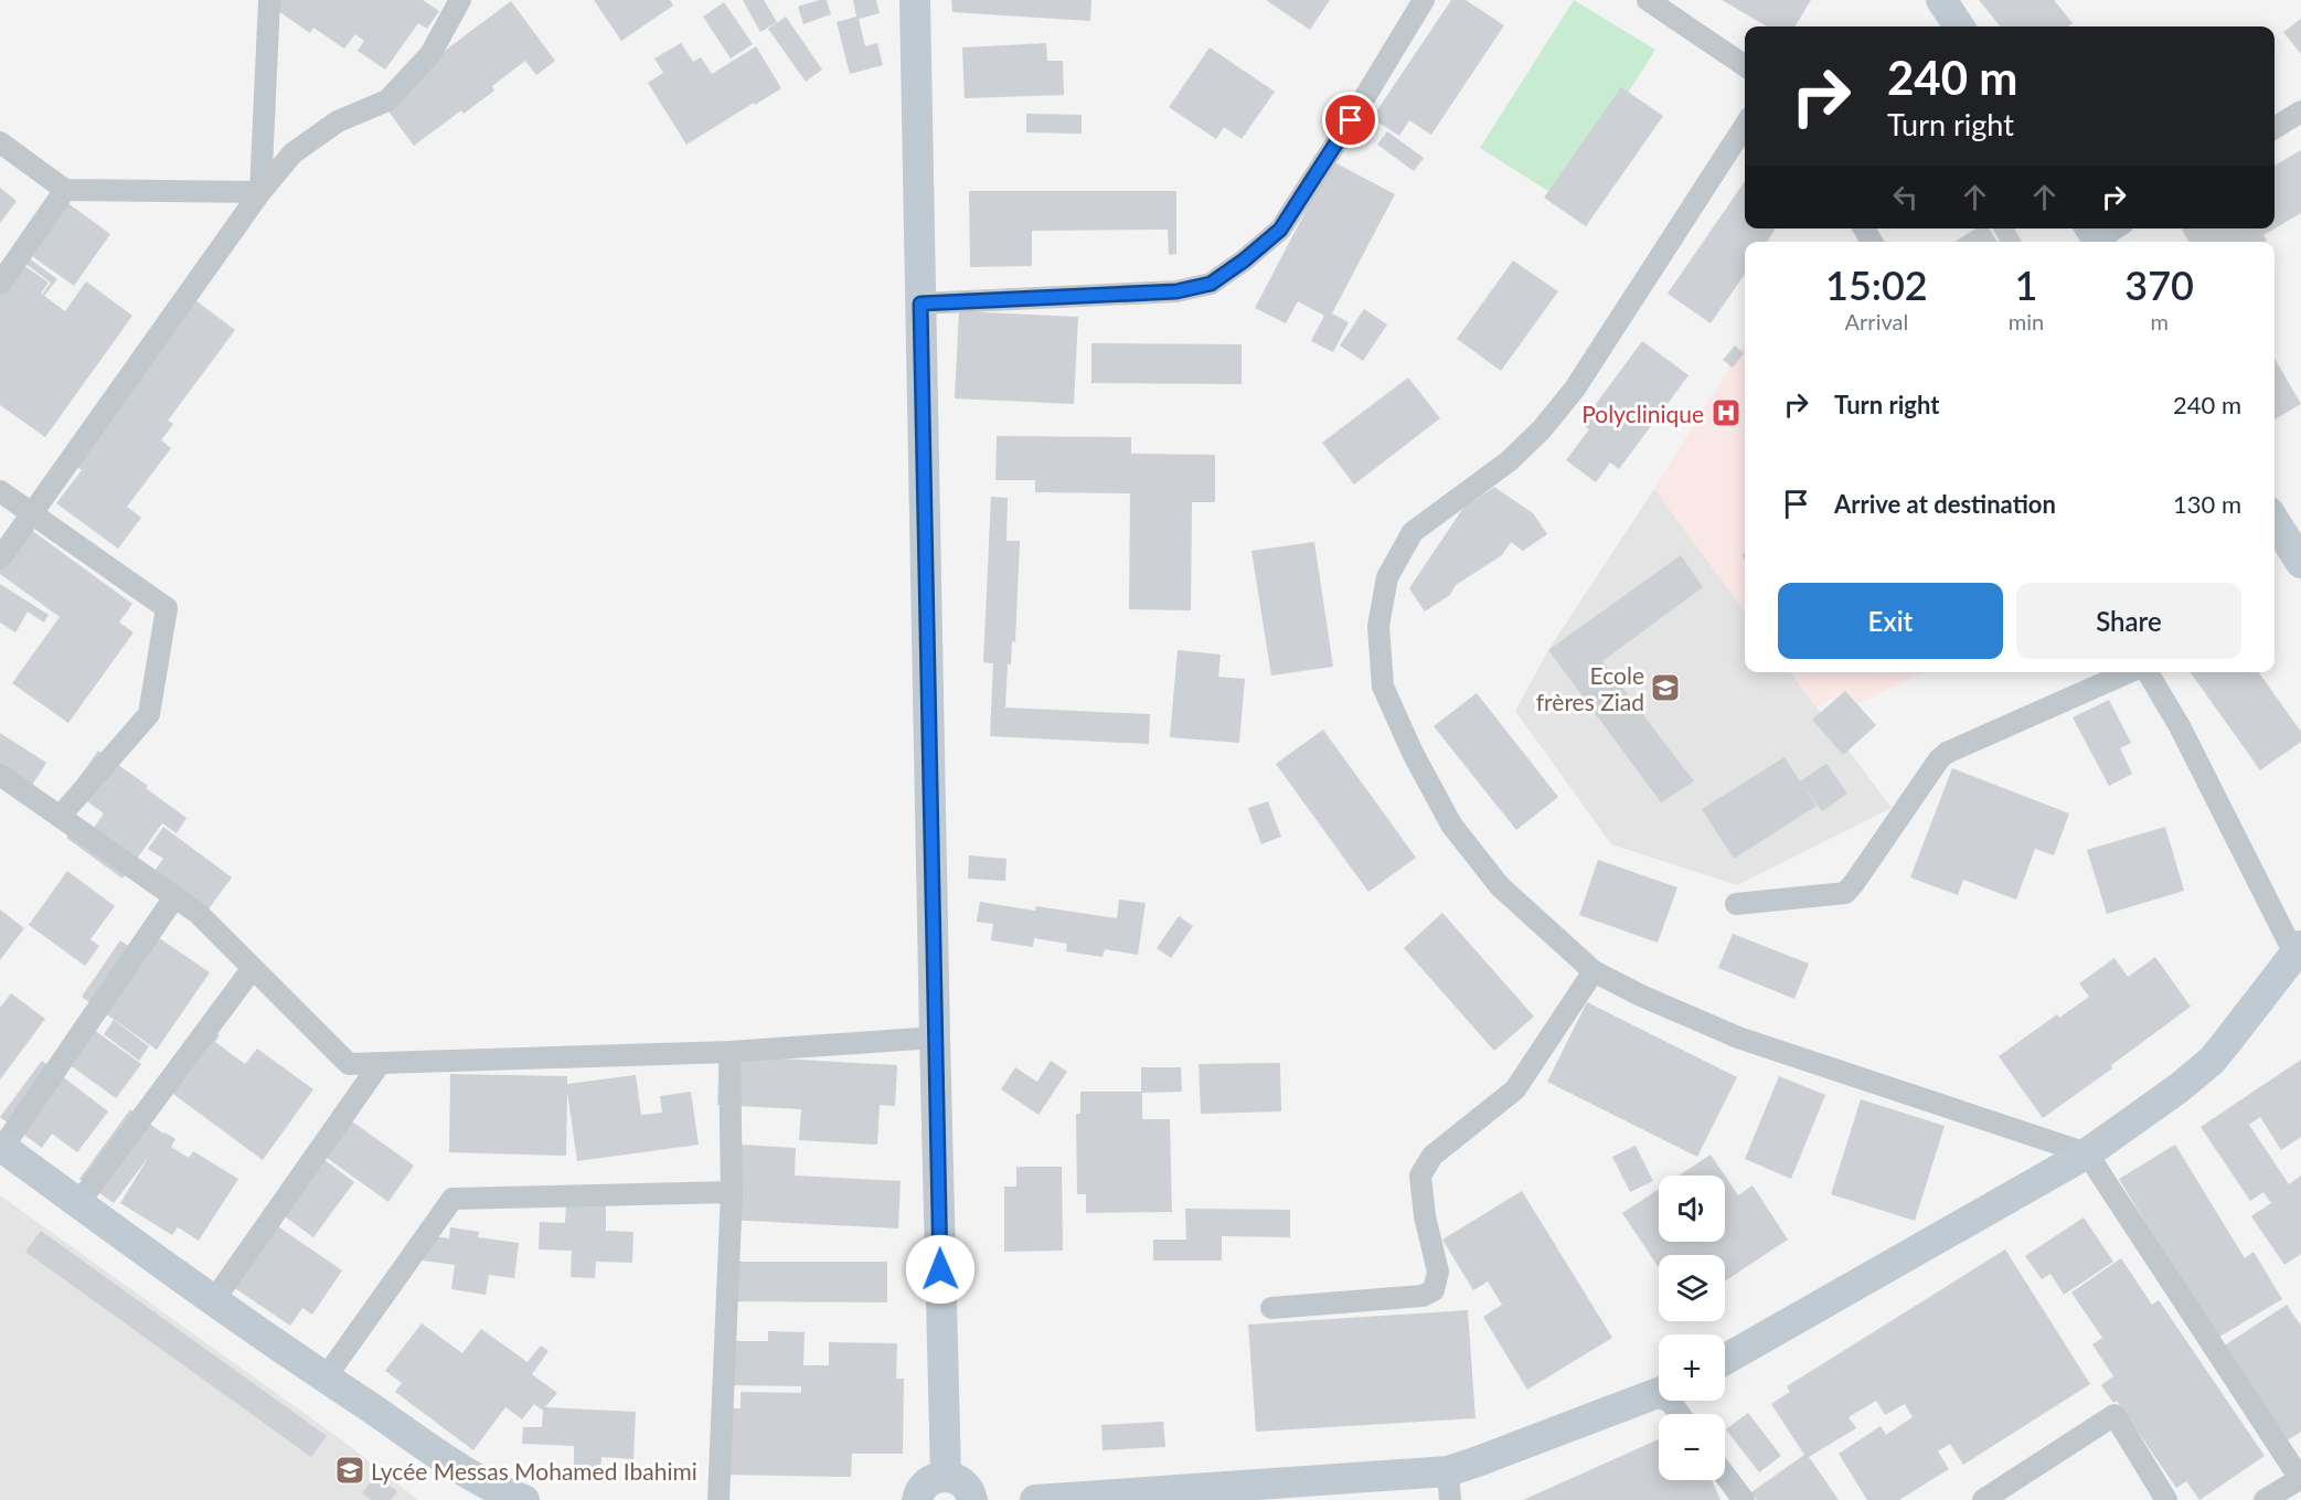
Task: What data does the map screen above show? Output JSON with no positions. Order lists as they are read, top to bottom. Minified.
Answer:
{"places":{"hospital":["Polyclinique"],"school or university":["Ecole frères Ziad","Lycée Messas Mohamed Ibahimi"]},"page":{"turn":["240 m","Turn right"],"eta":["15:02","Arrival","1","min","370","m"],"list":[{"name":"Turn right","value":"240 m"},{"name":"Arrive at destination","value":"130 m"}],"buttons":["Exit","Share"],"map_buttons":["+","−"]}}
